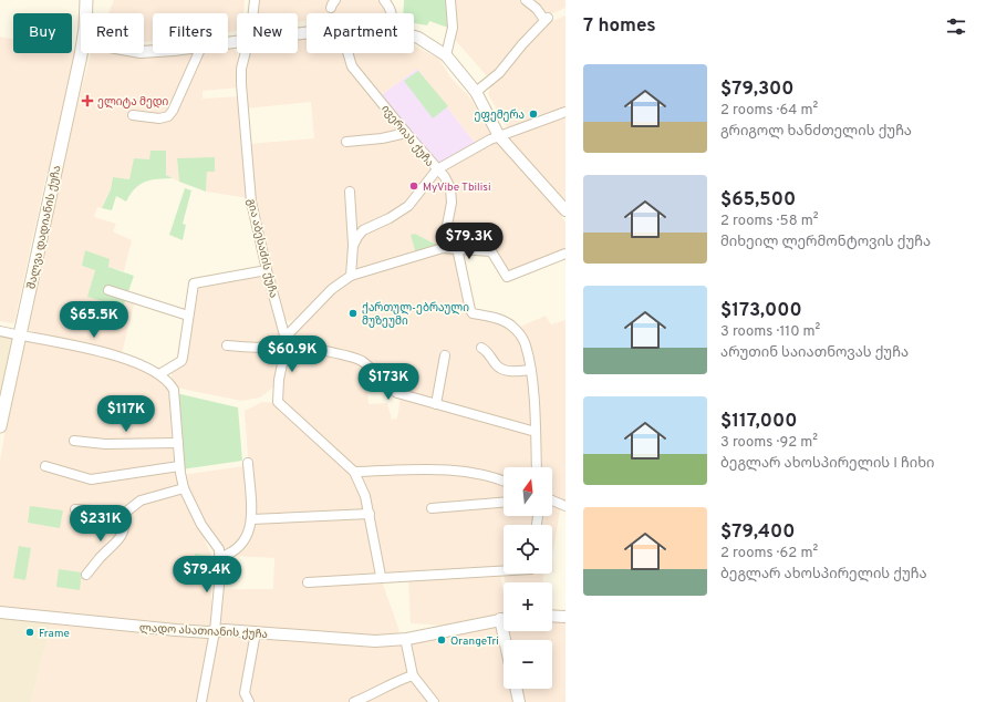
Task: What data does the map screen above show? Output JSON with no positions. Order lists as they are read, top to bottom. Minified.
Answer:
{"streets":{"main road":["შალვა დადიანის ქუჩა"],"street":["ივერიას ქუჩა","გია აბესაძის ქუჩა","ლადო ასათიანის ქუჩა"]},"places":{"health":["ელიტა მედი"],"other":["ეფემერა","MyVibe Tbilisi","ქართულ-ებრაული მუზეუმი","Frame","OrangeTri"]},"north":"top","page":{"heading":"7 homes","chip":["Buy","Rent","Filters","New","Apartment"],"list":[{"name":"$79,300","note":"2 rooms · 64 m² · გრიგოლ ხანძთელის ქუჩა"},{"name":"$65,500","note":"2 rooms · 58 m² · მიხეილ ლერმონტოვის ქუჩა"},{"name":"$173,000","note":"3 rooms · 110 m² · არუთინ საიათნოვას ქუჩა"},{"name":"$117,000","note":"3 rooms · 92 m² · ბეგლარ ახოსპირელის I ჩიხი"},{"name":"$79,400","note":"2 rooms · 62 m² · ბეგლარ ახოსპირელის ქუჩა"}],"price":["$79.3K","$65.5K","$60.9K","$173K","$117K","$231K","$79.4K"],"map_buttons":["+","−"]}}
